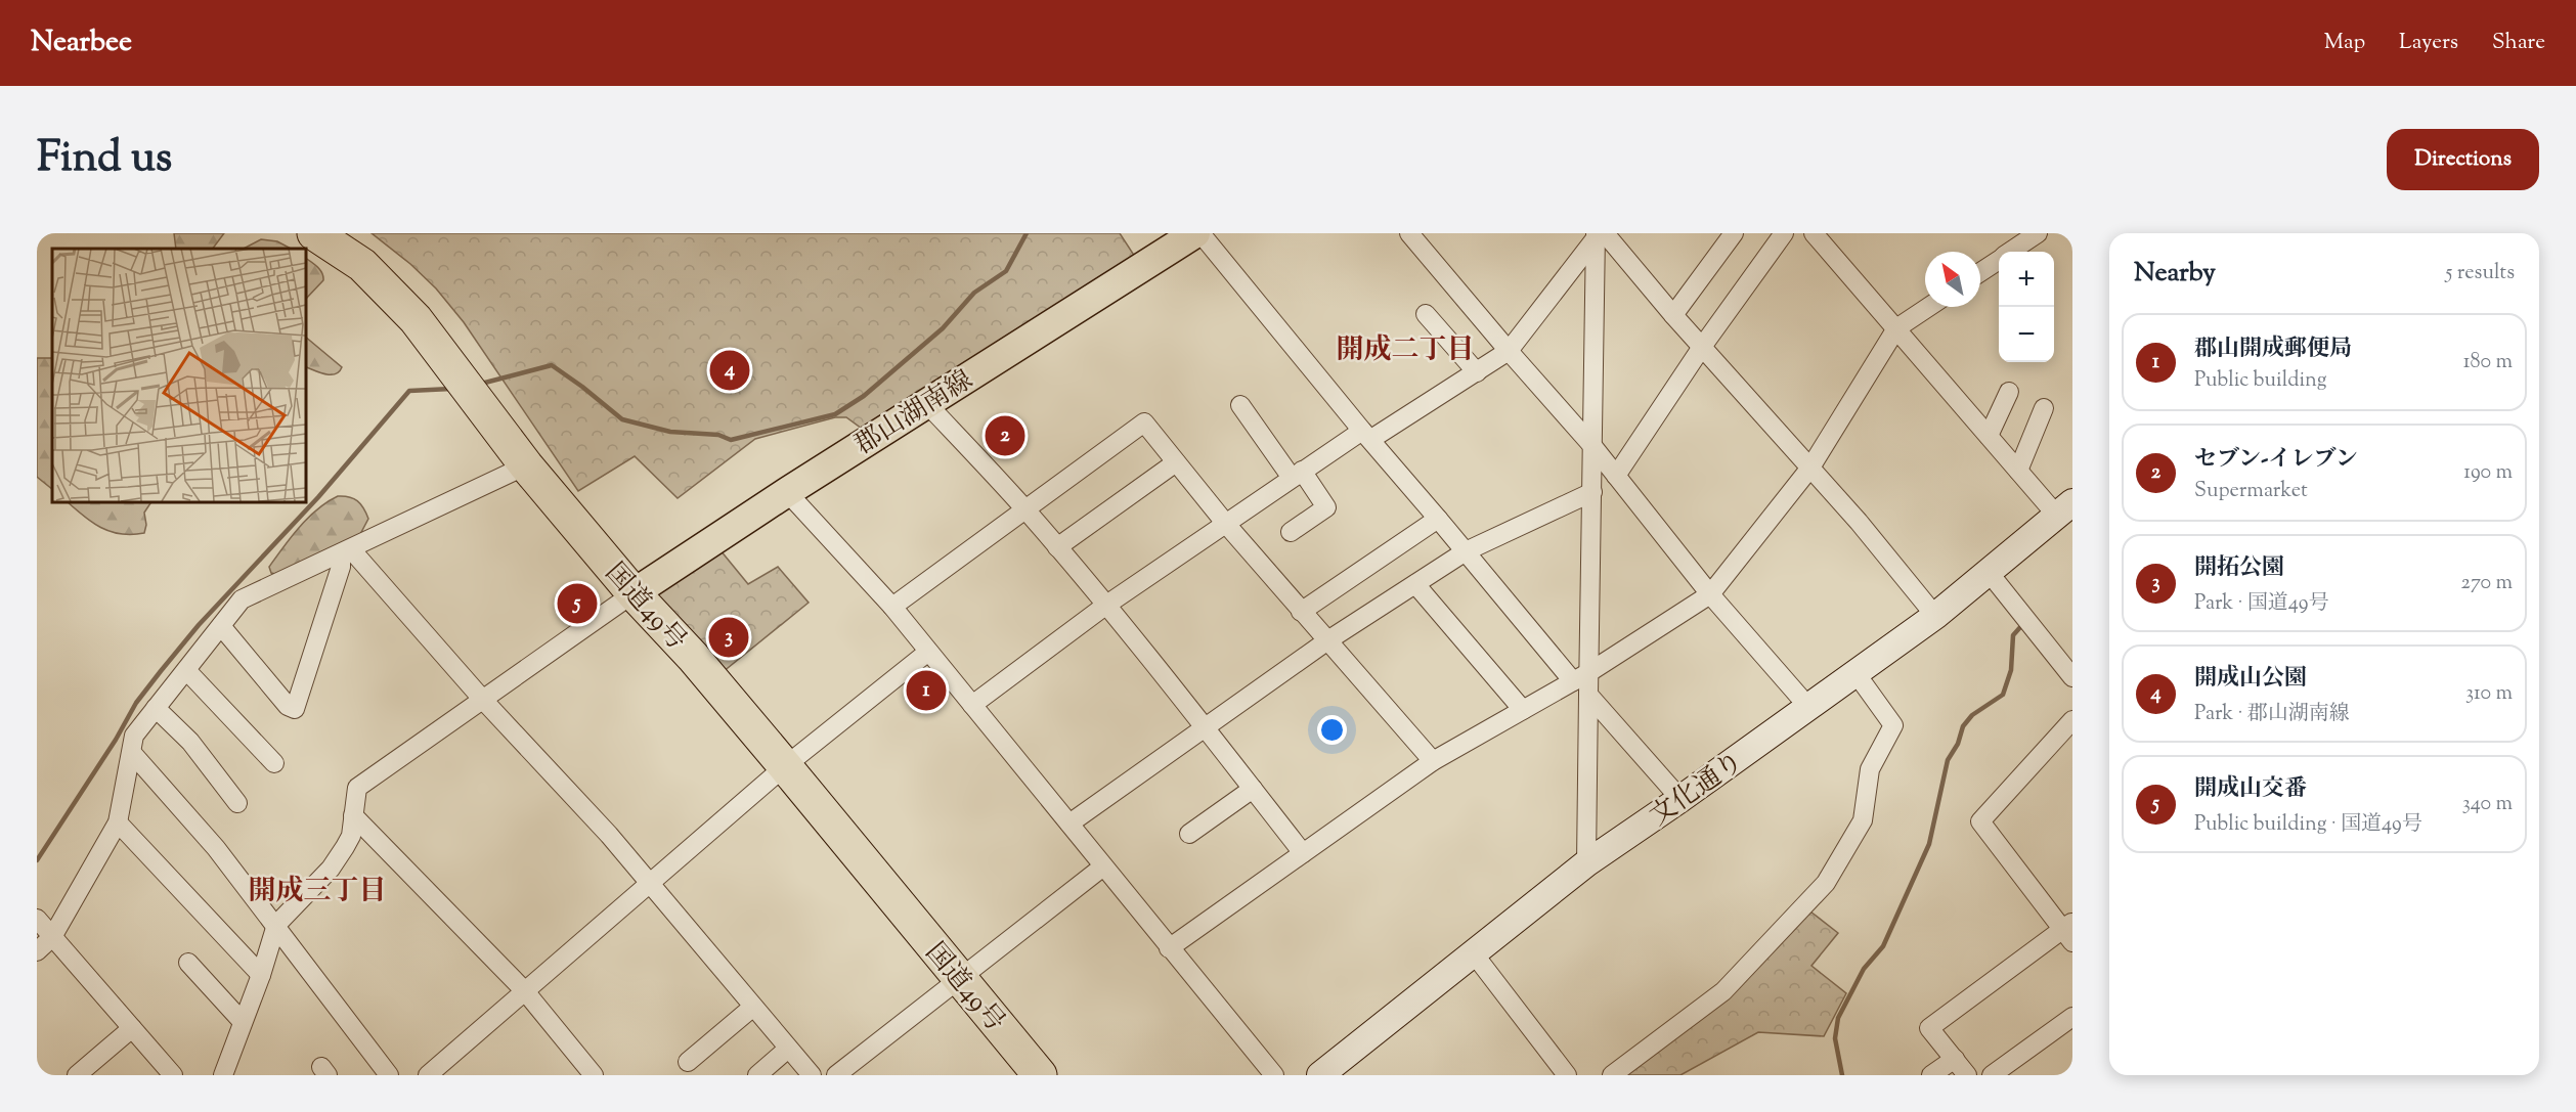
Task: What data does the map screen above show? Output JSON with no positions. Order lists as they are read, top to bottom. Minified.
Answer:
{"streets":{"highway":["国道49号"],"main road":["郡山湖南線"],"street":["文化通り"]},"crossings":[["郡山湖南線","国道49号"]],"districts":["開成二丁目","開成三丁目"],"north":"top left","page":{"header":"Nearbee","nav":["Map","Layers","Share"],"title":"Find us","buttons":"Directions","heading":["Nearby","5 results"],"map_buttons":["+","−"],"list":[{"mark":"1","name":"郡山開成郵便局","note":"Public building","value":"180 m"},{"mark":"2","name":"セブン-イレブン","note":"Supermarket","value":"190 m"},{"mark":"3","name":"開拓公園","note":"Park · 国道49号","value":"270 m"},{"mark":"4","name":"開成山公園","note":"Park · 郡山湖南線","value":"310 m"},{"mark":"5","name":"開成山交番","note":"Public building · 国道49号","value":"340 m"}],"pins":["4","2","5","3","1"]}}
